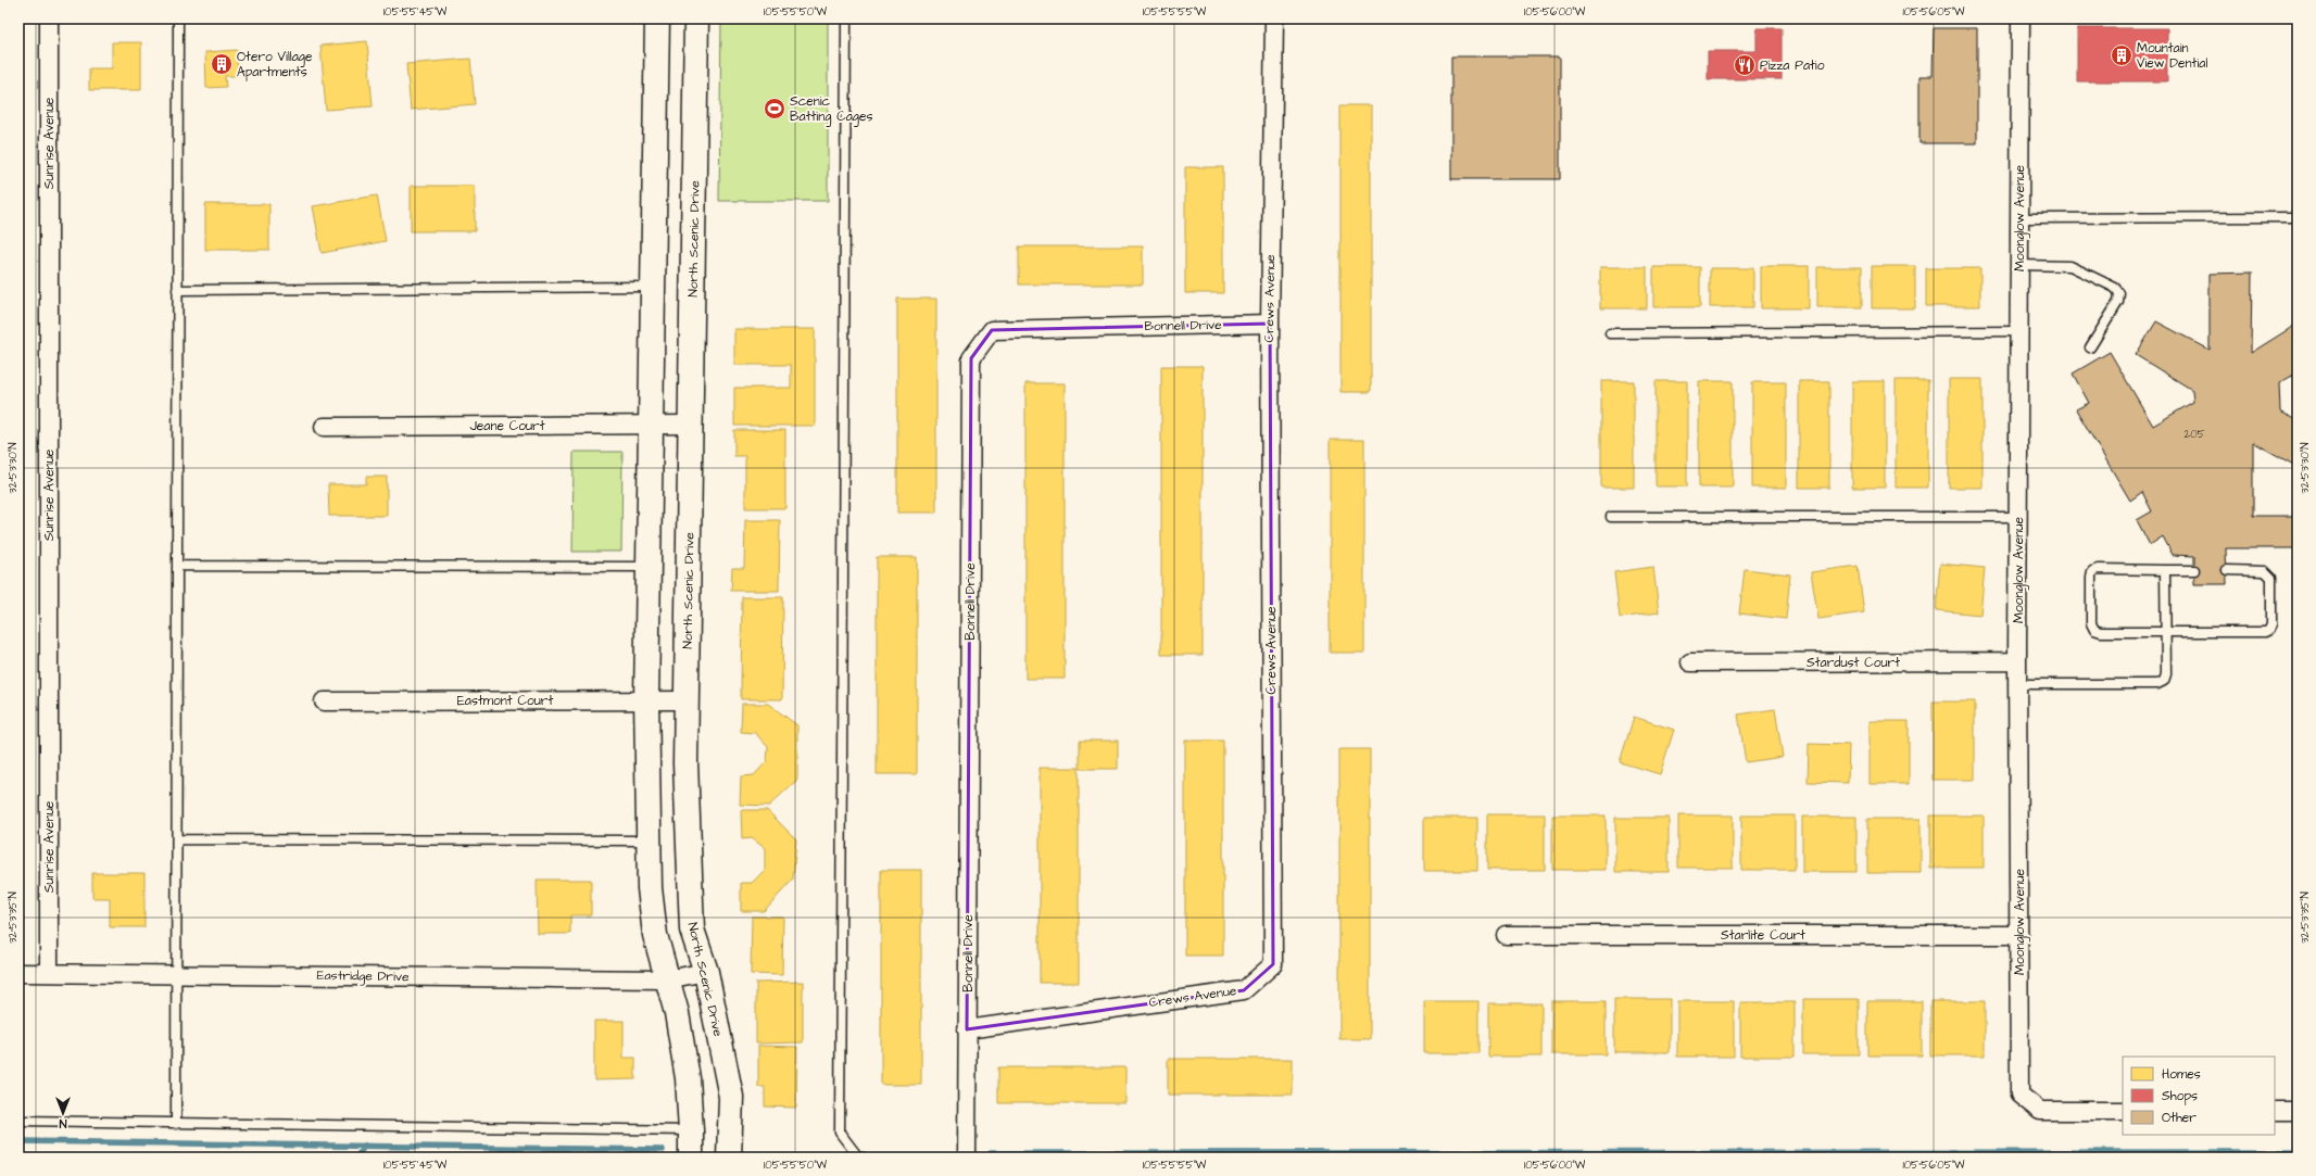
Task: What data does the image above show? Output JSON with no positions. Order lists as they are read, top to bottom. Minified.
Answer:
{"streets":{"main road":["North Scenic Drive"],"street":["Sunrise Avenue","Moonglow Avenue","Crews Avenue","Bonnell Drive","Jeane Court","Stardust Court","Eastmont Court","Starlite Court","Eastridge Drive"]},"crossings":[["Sunrise Avenue","Eastridge Drive"],["Moonglow Avenue","Stardust Court"],["Moonglow Avenue","Starlite Court"],["North Scenic Drive","Jeane Court"],["North Scenic Drive","Eastmont Court"],["North Scenic Drive","Eastridge Drive"],["Crews Avenue","Bonnell Drive"]],"places":{"building":["Mountain View Dential","Otero Village Apartments"],"restaurant":["Pizza Patio"],"sports":["Scenic Batting Cages"]},"house_numbers":["205"],"legend":["Homes","Shops","Other"],"north":"bottom","coordinates":["105°55'45\"W","105°55'50\"W","105°55'55\"W","105°56'00\"W","105°56'05\"W","32°53'30\"N","32°53'35\"N"]}
